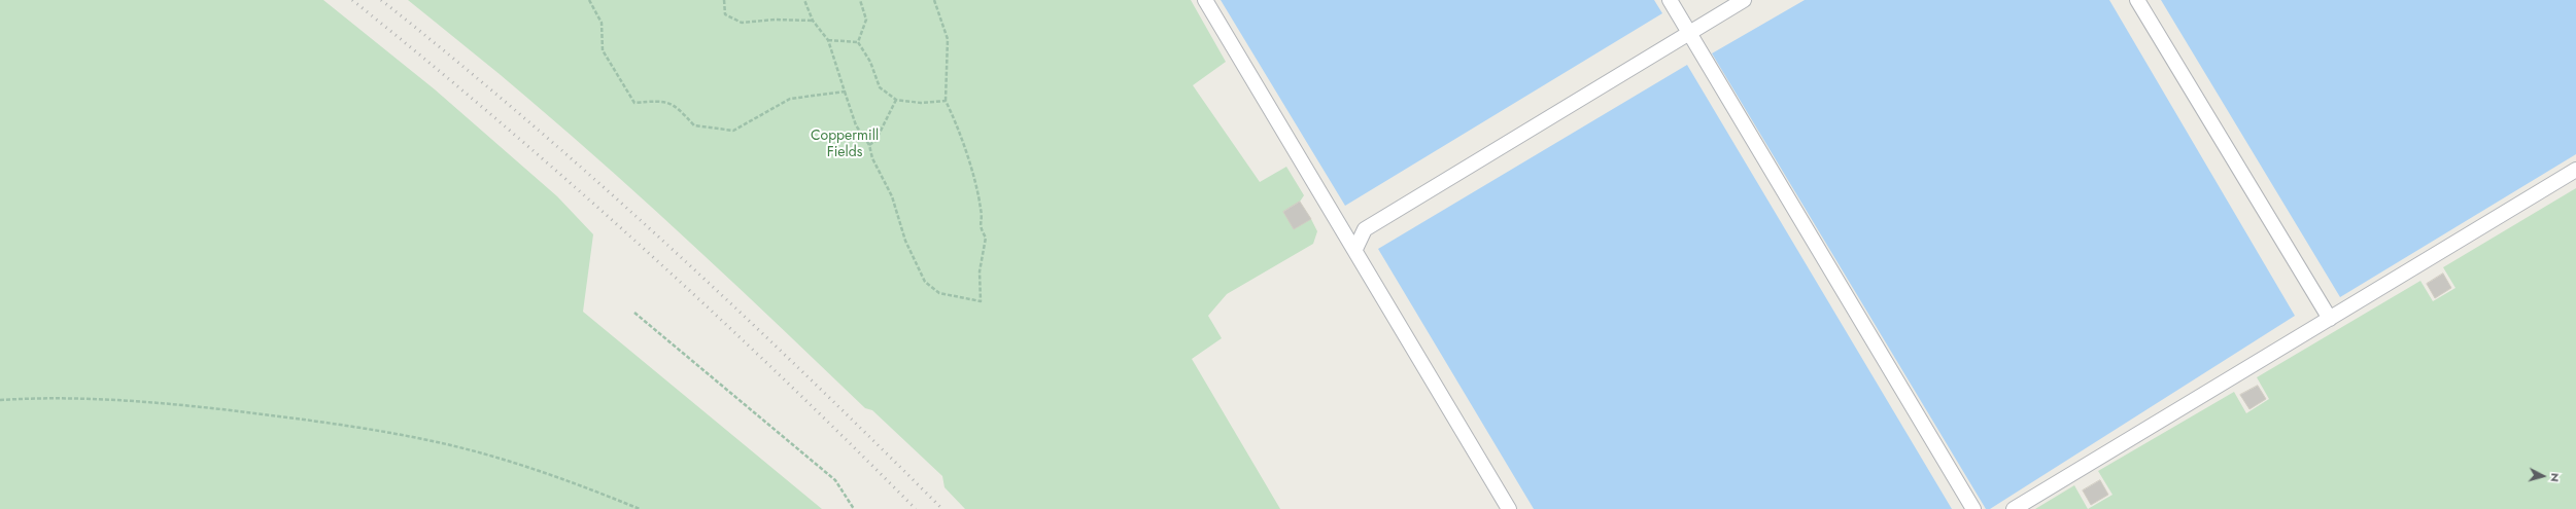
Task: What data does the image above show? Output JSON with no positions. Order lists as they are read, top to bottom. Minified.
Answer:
{"parks":["Coppermill Fields"],"north":"right"}
